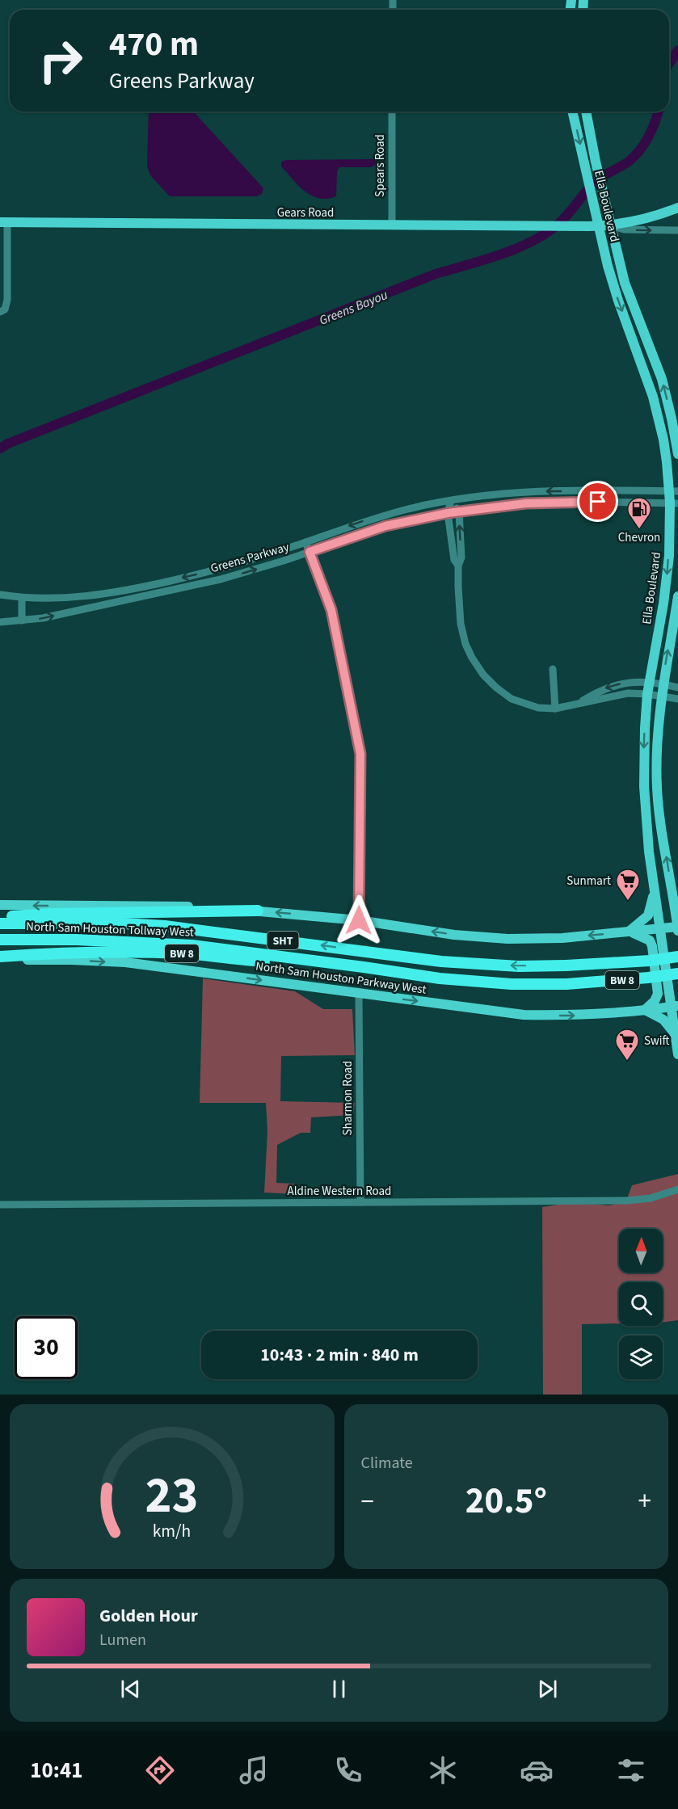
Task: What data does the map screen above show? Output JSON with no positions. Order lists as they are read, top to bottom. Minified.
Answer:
{"streets":{"highway":["North Sam Houston Tollway West","SHT","BW 8","North Sam Houston Parkway West"],"main road":["Ella Boulevard","Gears Road"],"street":["Spears Road","Greens Parkway","Sharmon Road","Aldine Western Road"]},"crossings":[["Spears Road","Gears Road"],["Ella Boulevard","Gears Road"],["Ella Boulevard","Greens Parkway"],["Ella Boulevard","North Sam Houston Parkway West"],["North Sam Houston Tollway West","BW 8"],["North Sam Houston Tollway West","North Sam Houston Parkway West"],["BW 8","North Sam Houston Parkway West"],["North Sam Houston Parkway West","Sharmon Road"],["Sharmon Road","Aldine Western Road"]],"water":["Greens Bayou"],"places":{"fuel station":["Chevron"],"supermarket":["Sunmart","Swift"]},"north":"top","page":{"turn":["470 m","Greens Parkway"],"limit":"30","trip":"10:43 · 2 min · 840 m","tile":"Climate","heat":["−","20.5°","+"],"song":["Golden Hour","Lumen"],"tabs":"10:41","gauge":["23","km/h"]}}
